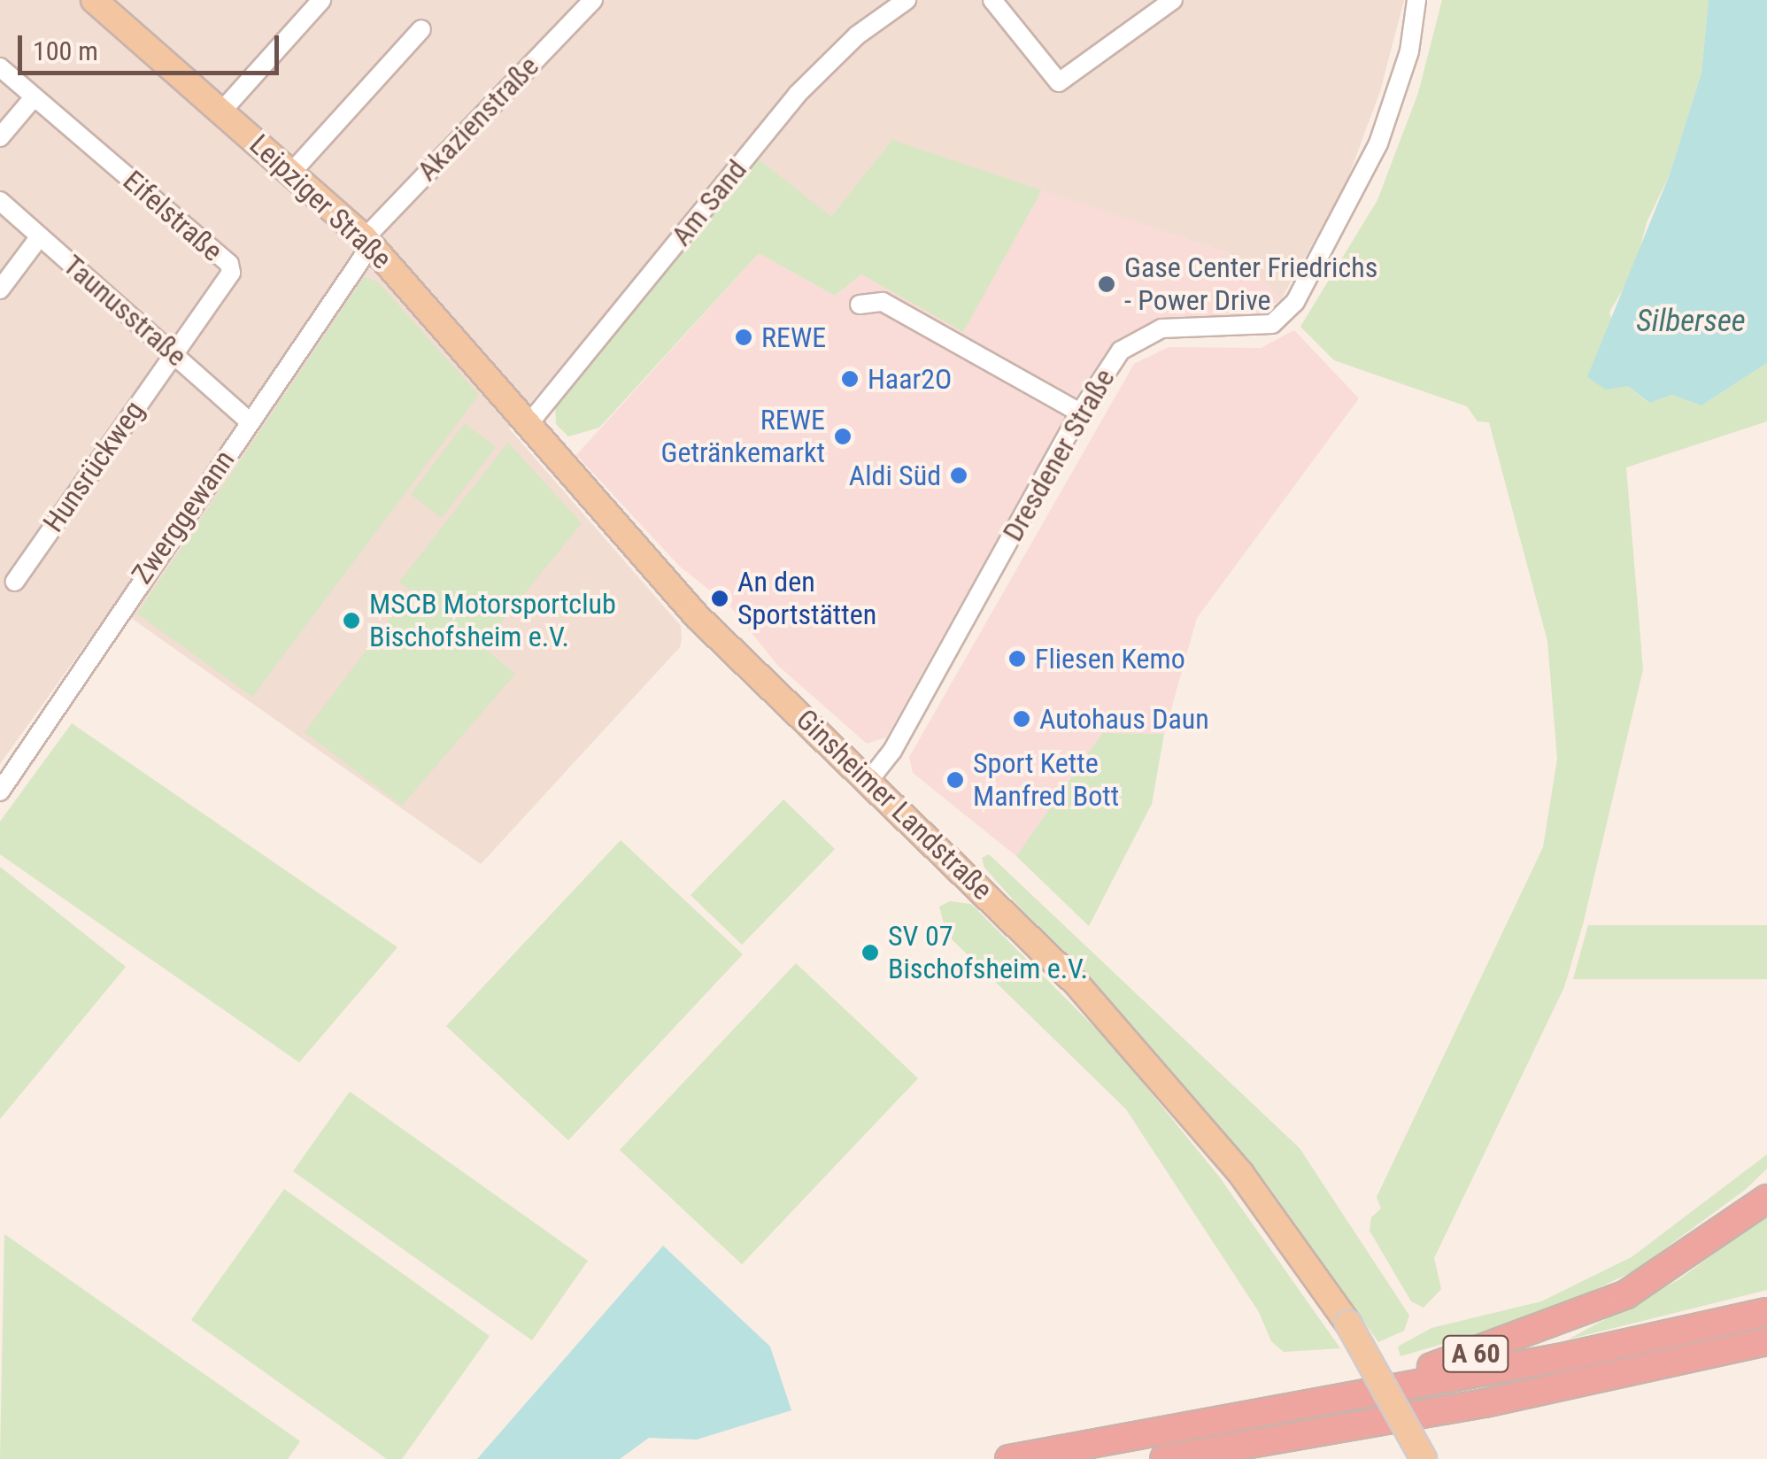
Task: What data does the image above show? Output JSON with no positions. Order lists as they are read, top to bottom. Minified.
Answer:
{"streets":{"highway":["A 60"],"main road":["Leipziger Straße","Ginsheimer Landstraße"],"street":["Akazienstraße","Am Sand","Eifelstraße","Taunusstraße","Dresdener Straße","Hunsrückweg","Zwerggewann"]},"crossings":[["Akazienstraße","Leipziger Straße"],["Akazienstraße","Zwerggewann"],["Leipziger Straße","Am Sand"],["Leipziger Straße","Zwerggewann"],["Leipziger Straße","Ginsheimer Landstraße"],["Am Sand","Ginsheimer Landstraße"],["Eifelstraße","Taunusstraße"],["Eifelstraße","Hunsrückweg"],["Taunusstraße","Hunsrückweg"],["Taunusstraße","Zwerggewann"],["Dresdener Straße","Ginsheimer Landstraße"]],"water":["Silbersee"],"places":["Gase Center Friedrichs - Power Drive","REWE","Haar2O","REWE Getränkemarkt","Aldi Süd","An den Sportstätten","MSCB Motorsportclub Bischofsheim e.V.","Fliesen Kemo","Autohaus Daun","Sport Kette Manfred Bott","SV 07 Bischofsheim e.V."],"scale_bar":"100 m"}
